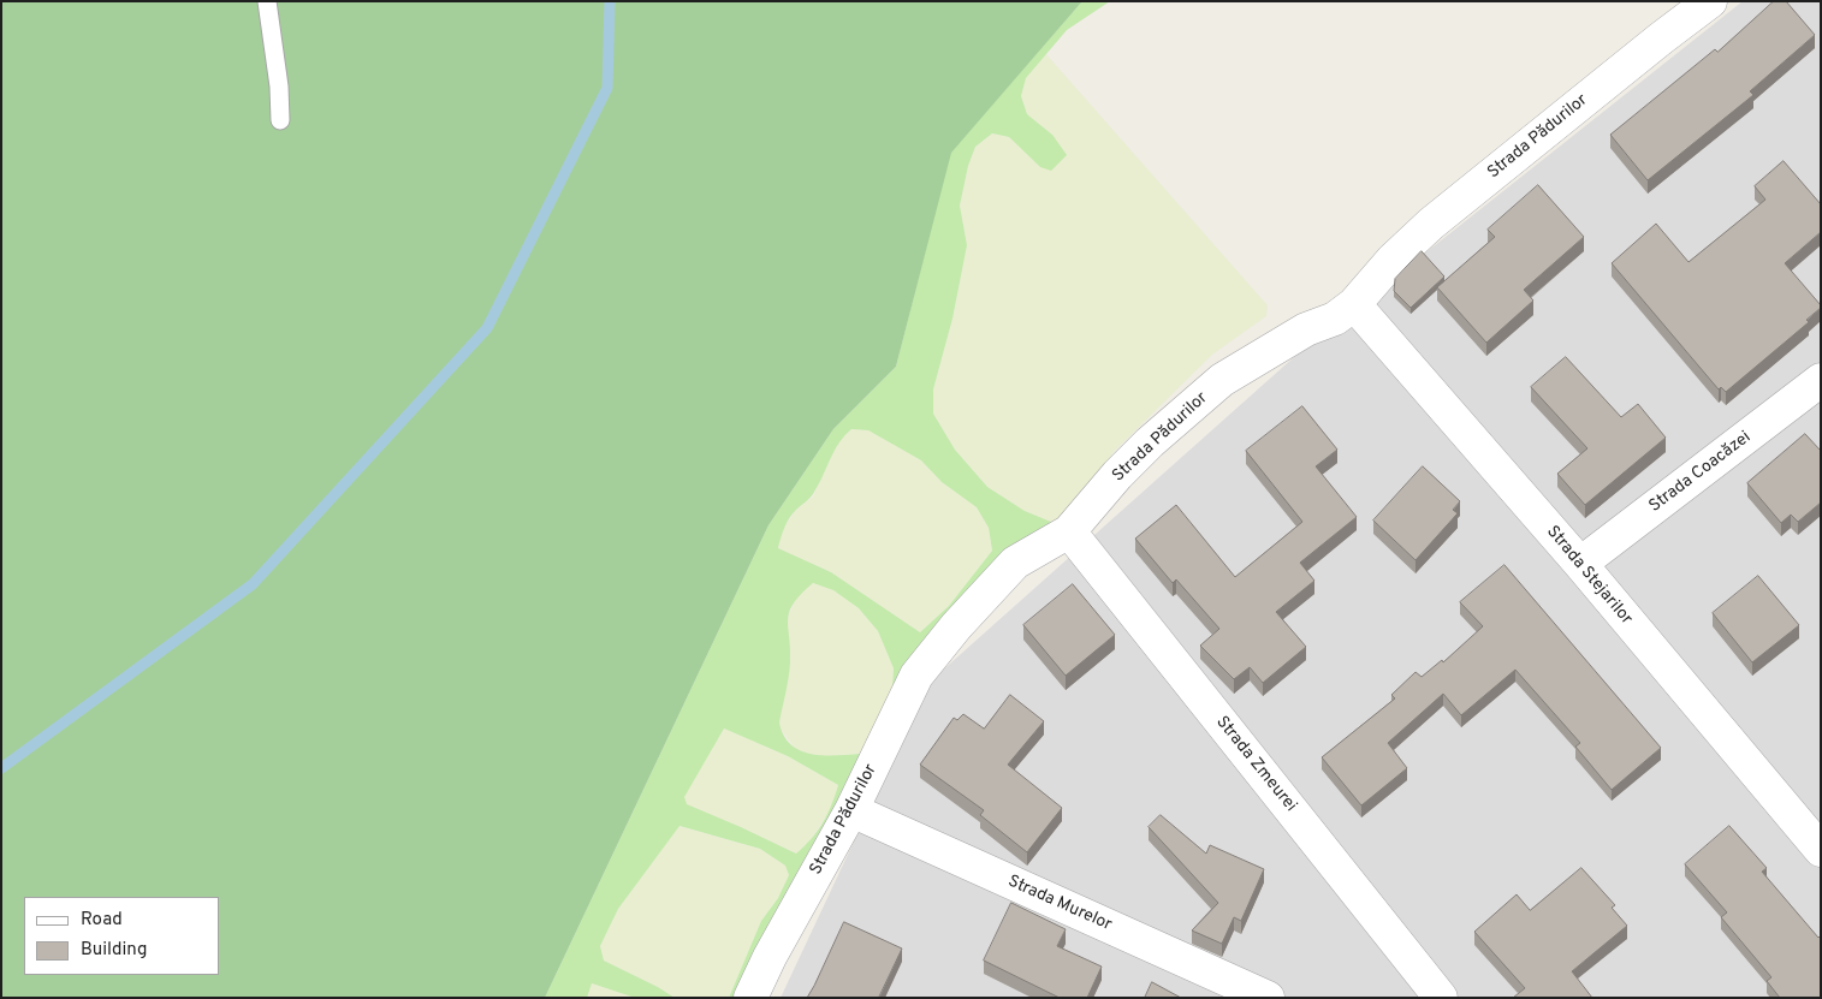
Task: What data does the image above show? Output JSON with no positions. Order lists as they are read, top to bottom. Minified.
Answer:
{"streets":{"street":["Strada Pădurilor","Strada Coacăzei","Strada Stejarilor","Strada Zmeurei","Strada Murelor"]},"crossings":[["Strada Pădurilor","Strada Stejarilor"],["Strada Pădurilor","Strada Zmeurei"],["Strada Pădurilor","Strada Murelor"],["Strada Coacăzei","Strada Stejarilor"]],"legend":["Road","Building"]}
